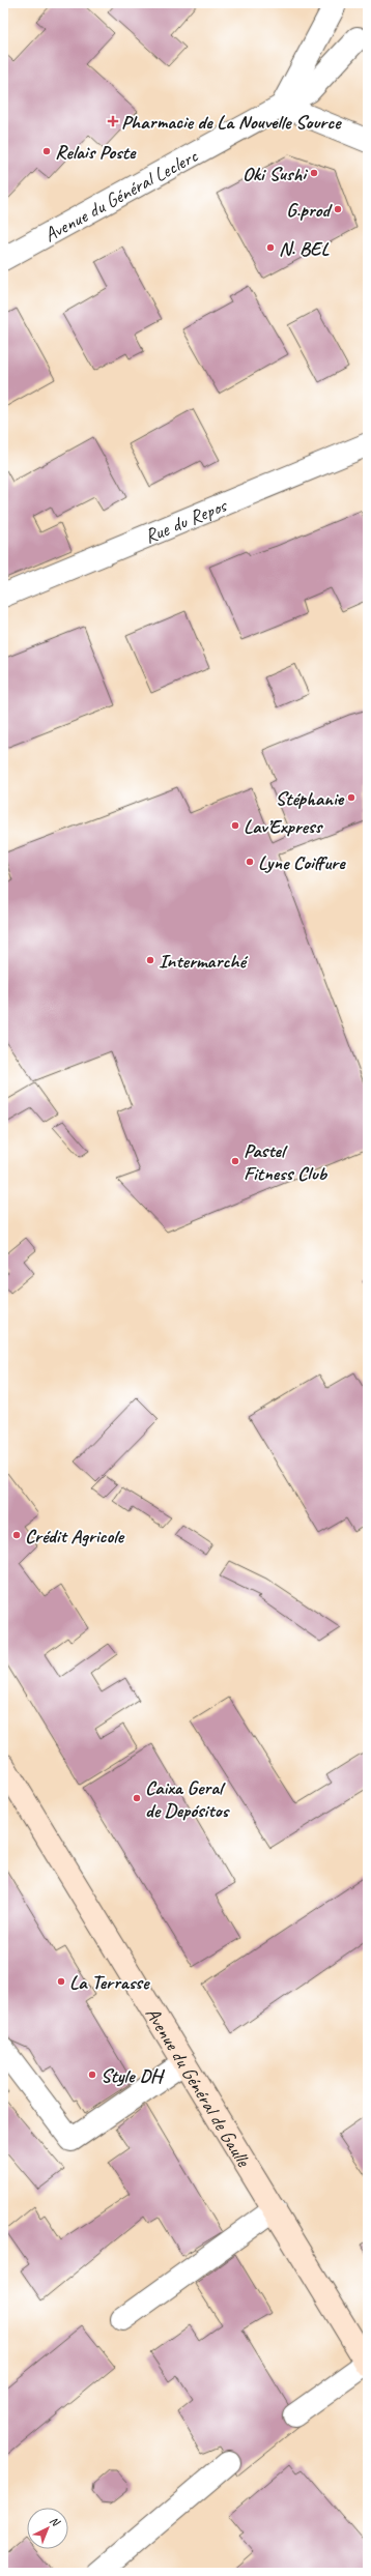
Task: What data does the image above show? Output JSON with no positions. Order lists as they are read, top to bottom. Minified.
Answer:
{"streets":{"main road":["Avenue du Général de Gaulle"],"street":["Avenue du Général Leclerc","Rue du Repos"]},"places":{"health":["Pharmacie de La Nouvelle Source"],"other":["Relais Poste","Oki Sushi","G.prod","N. BEL","Stéphanie","Lav’Express","Lyne Coiffure","Intermarché","Pastel Fitness Club","Crédit Agricole","Caixa Geral de Depósitos","La Terrasse","Style DH"]},"north":"top right"}
